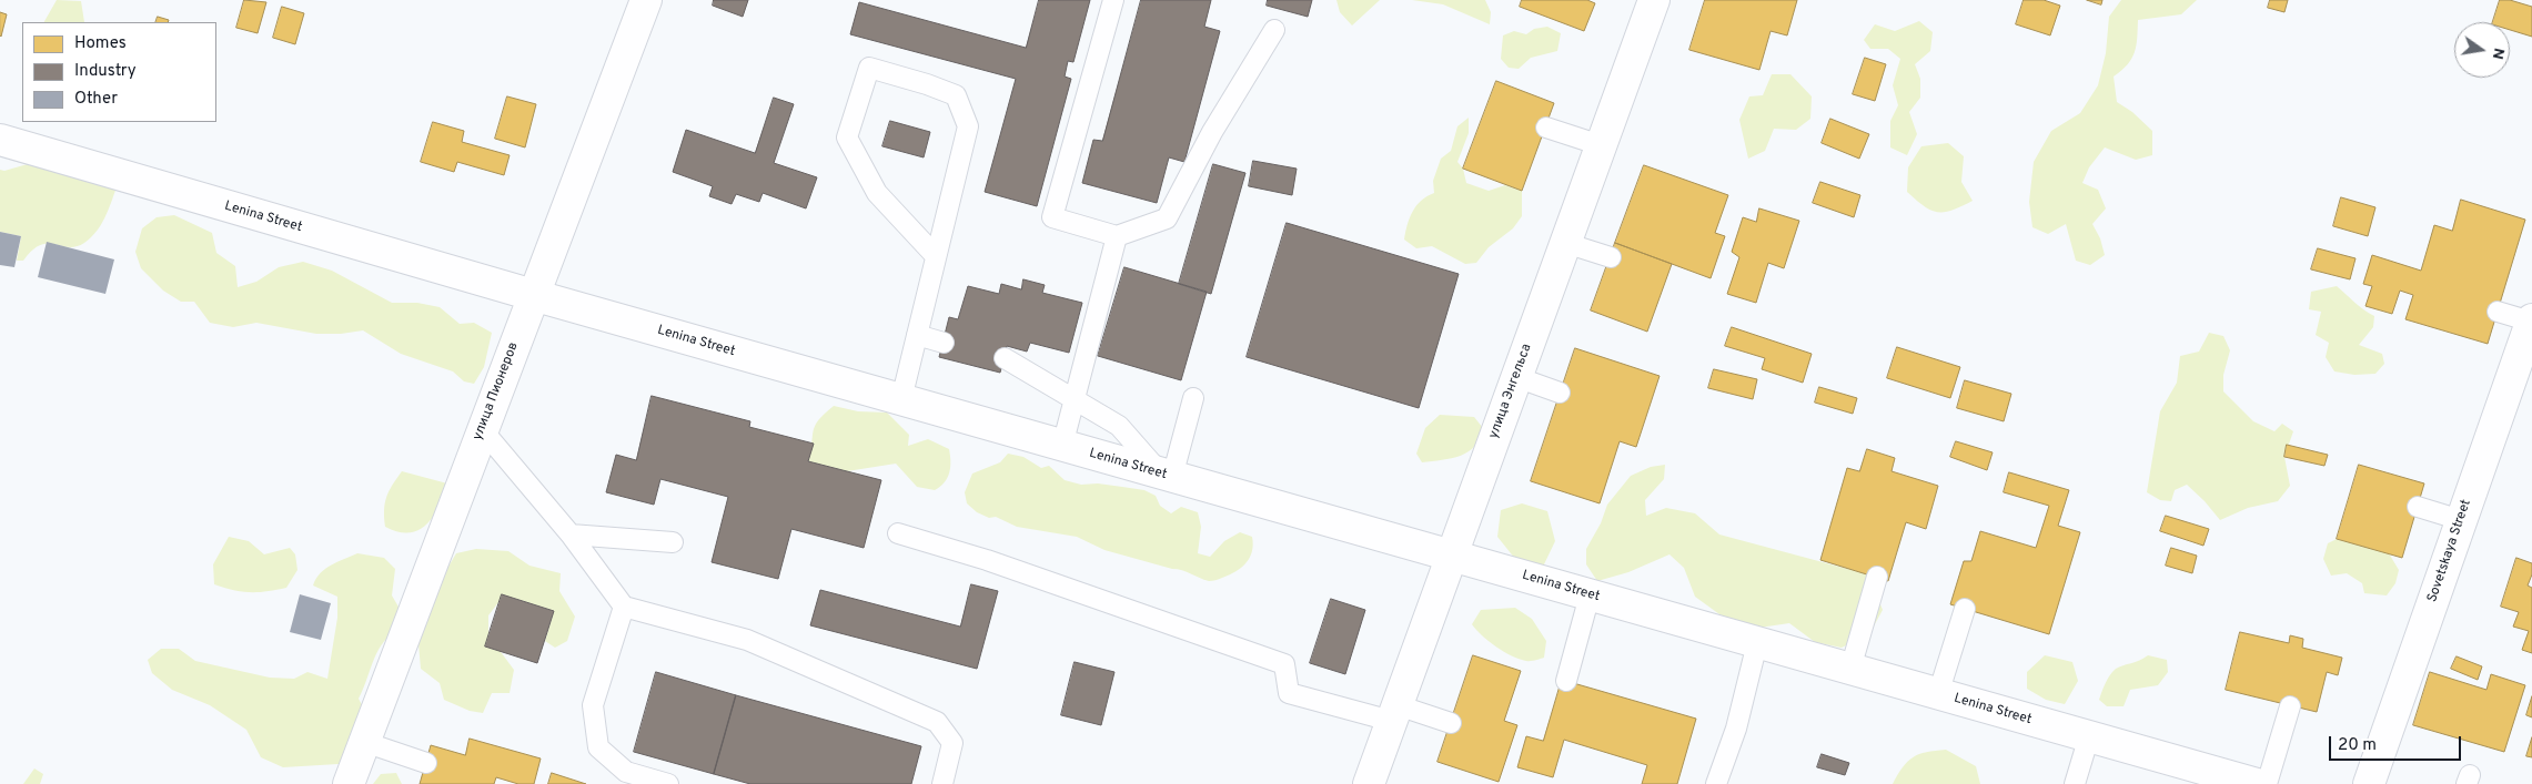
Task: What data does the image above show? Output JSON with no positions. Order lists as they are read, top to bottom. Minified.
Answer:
{"streets":{"street":["Lenina Street","улица Пионеров","улица Энгельса","Sovetskaya Street"]},"crossings":[["Lenina Street","улица Пионеров"],["Lenina Street","улица Энгельса"]],"legend":["Homes","Industry","Other"],"scale_bar":"20 m","north":"right"}
